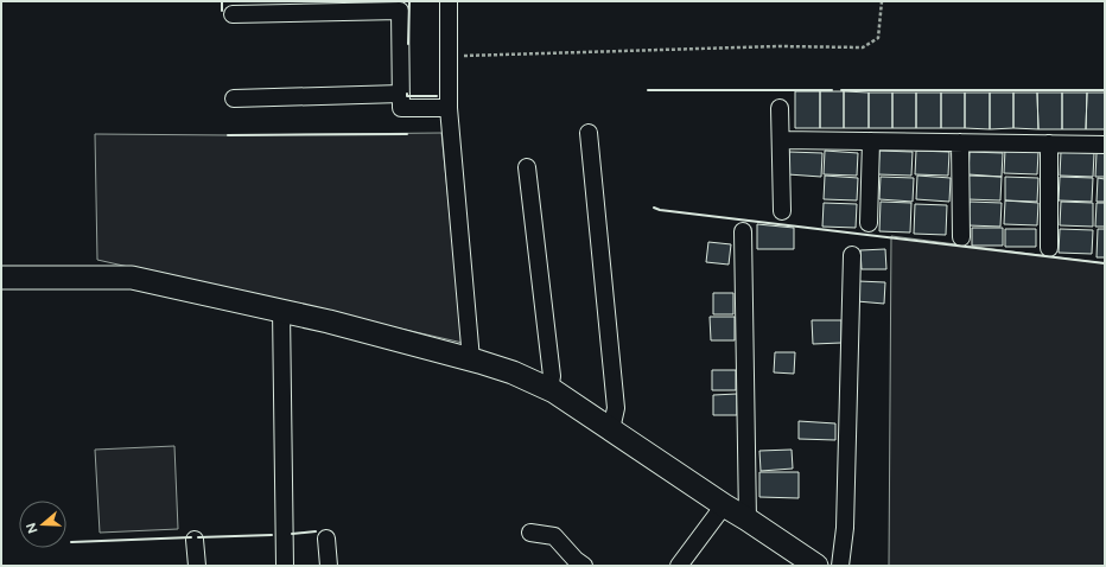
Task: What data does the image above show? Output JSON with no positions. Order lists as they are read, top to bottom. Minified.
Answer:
{"north":"left"}
